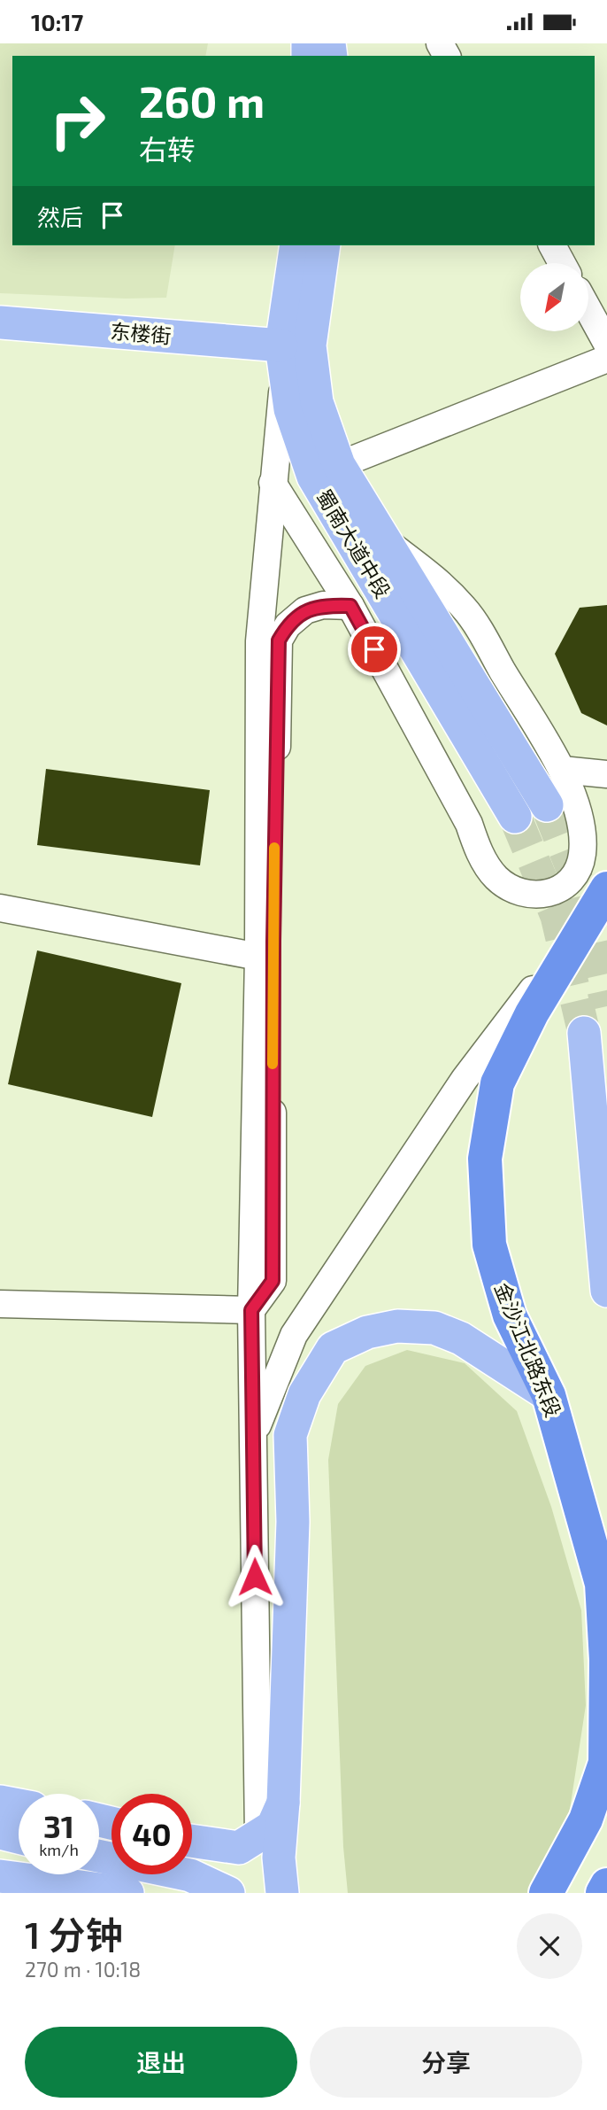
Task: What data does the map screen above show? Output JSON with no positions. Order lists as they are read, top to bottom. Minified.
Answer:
{"streets":{"highway":["金沙江北路东段"],"main road":["东楼街","蜀南大道中段"]},"crossings":[["东楼街","蜀南大道中段"]],"north":"bottom left","page":{"status":"10:17","turn":["260 m","右转"],"then":"然后","speed":"31 km/h","limit":"40","heading":["1 分钟","270 m · 10:18"],"buttons":["退出","分享"]}}
